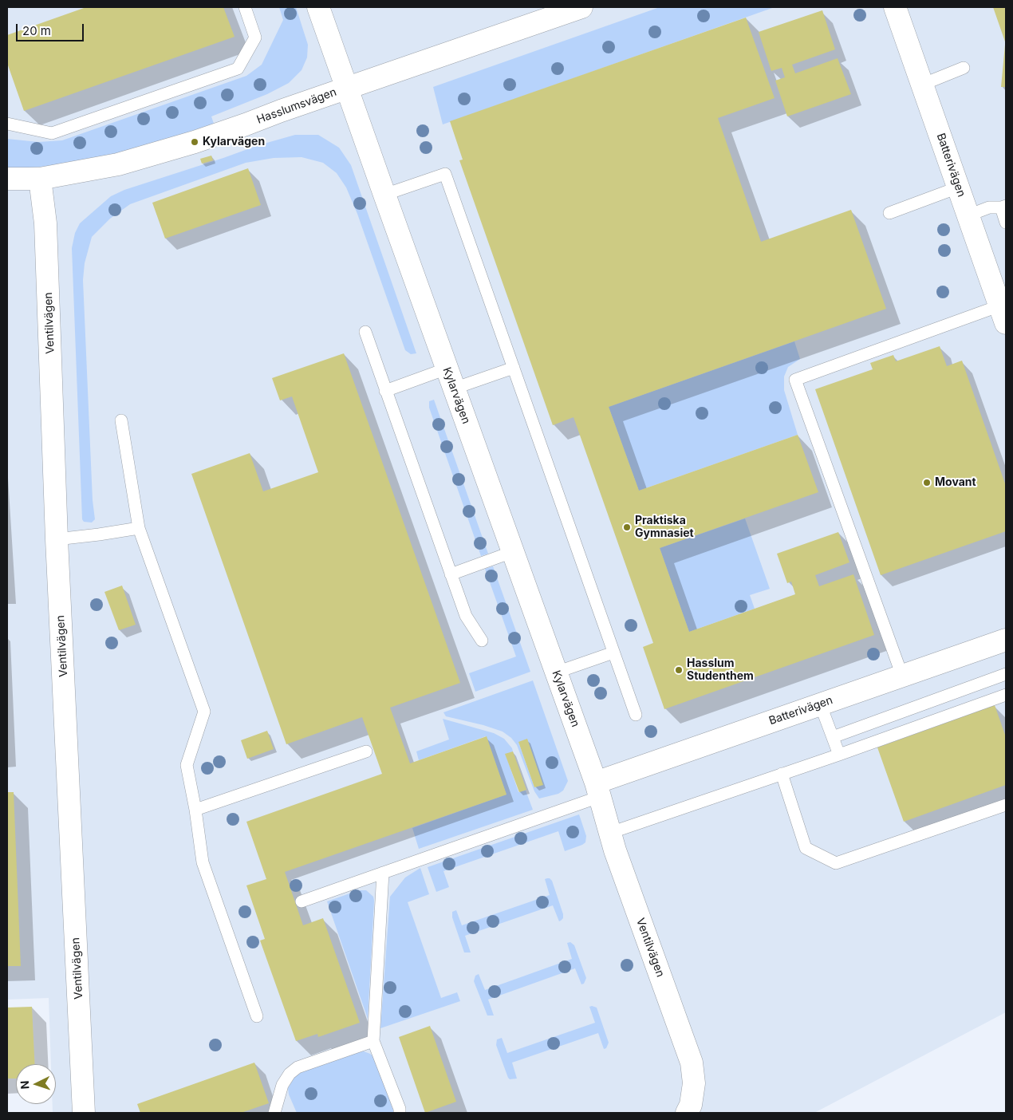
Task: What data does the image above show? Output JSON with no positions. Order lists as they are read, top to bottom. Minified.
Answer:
{"streets":{"street":["Hasslumsvägen","Batterivägen","Ventilvägen","Kylarvägen"]},"crossings":[["Hasslumsvägen","Ventilvägen"],["Hasslumsvägen","Kylarvägen"],["Batterivägen","Ventilvägen"],["Batterivägen","Kylarvägen"],["Ventilvägen","Kylarvägen"]],"places":["Kylarvägen","Movant","Praktiska Gymnasiet","Hasslum Studenthem"],"scale_bar":"20 m","north":"left"}
